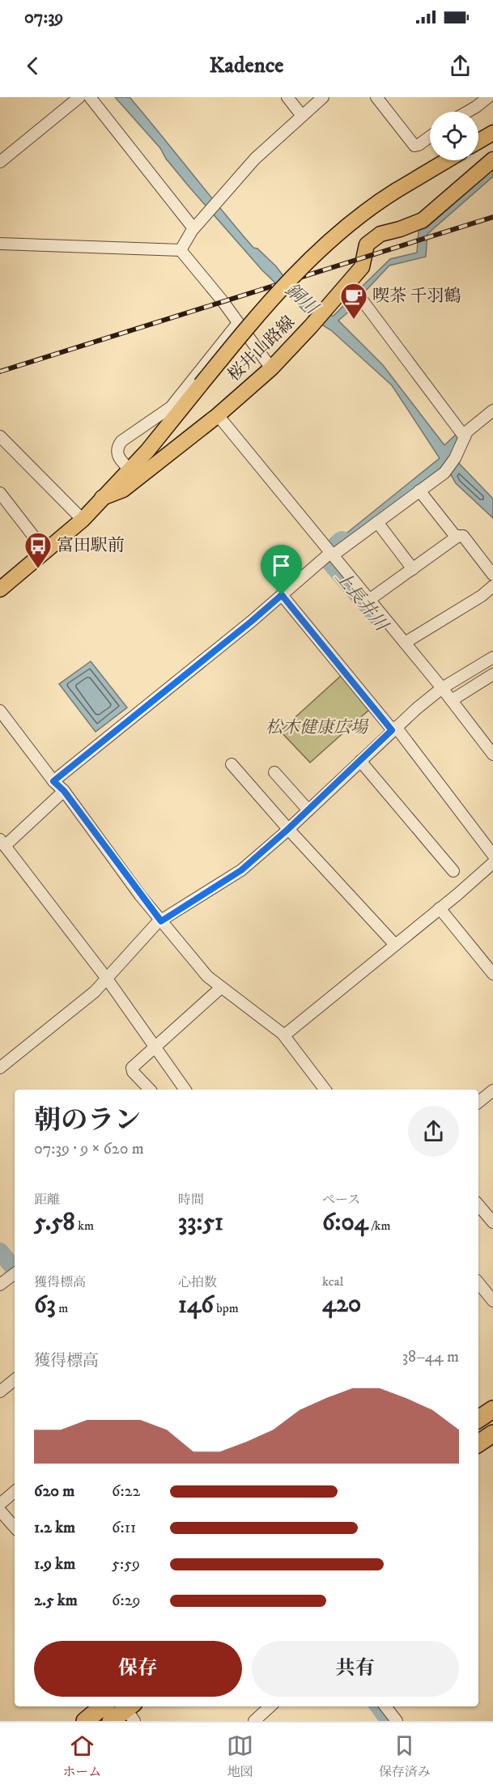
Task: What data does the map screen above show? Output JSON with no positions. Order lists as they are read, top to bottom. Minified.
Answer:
{"streets":{"main road":["桜井山路線"]},"water":["銅川","上長井川"],"parks":["松木健康広場"],"places":{"cafe":["喫茶 千羽鶴"],"bus stop":["富田駅前"]},"page":{"status":"07:39","header":"Kadence","heading":["朝のラン","07:39 · 9 × 620 m"],"stats":[["距離","5.58 km"],["時間","33:51"],["ペース","6:04 /km"],["獲得標高","63 m"],["心拍数","146 bpm"],["kcal","420"]],"chart":["獲得標高","38–44 m"],"list":[{"name":"620 m","note":"6:22"},{"name":"1.2 km","note":"6:11"},{"name":"1.9 km","note":"5:59"},{"name":"2.5 km","note":"6:29"}],"buttons":["保存","共有"],"tabs":["ホーム","地図","保存済み"]}}
